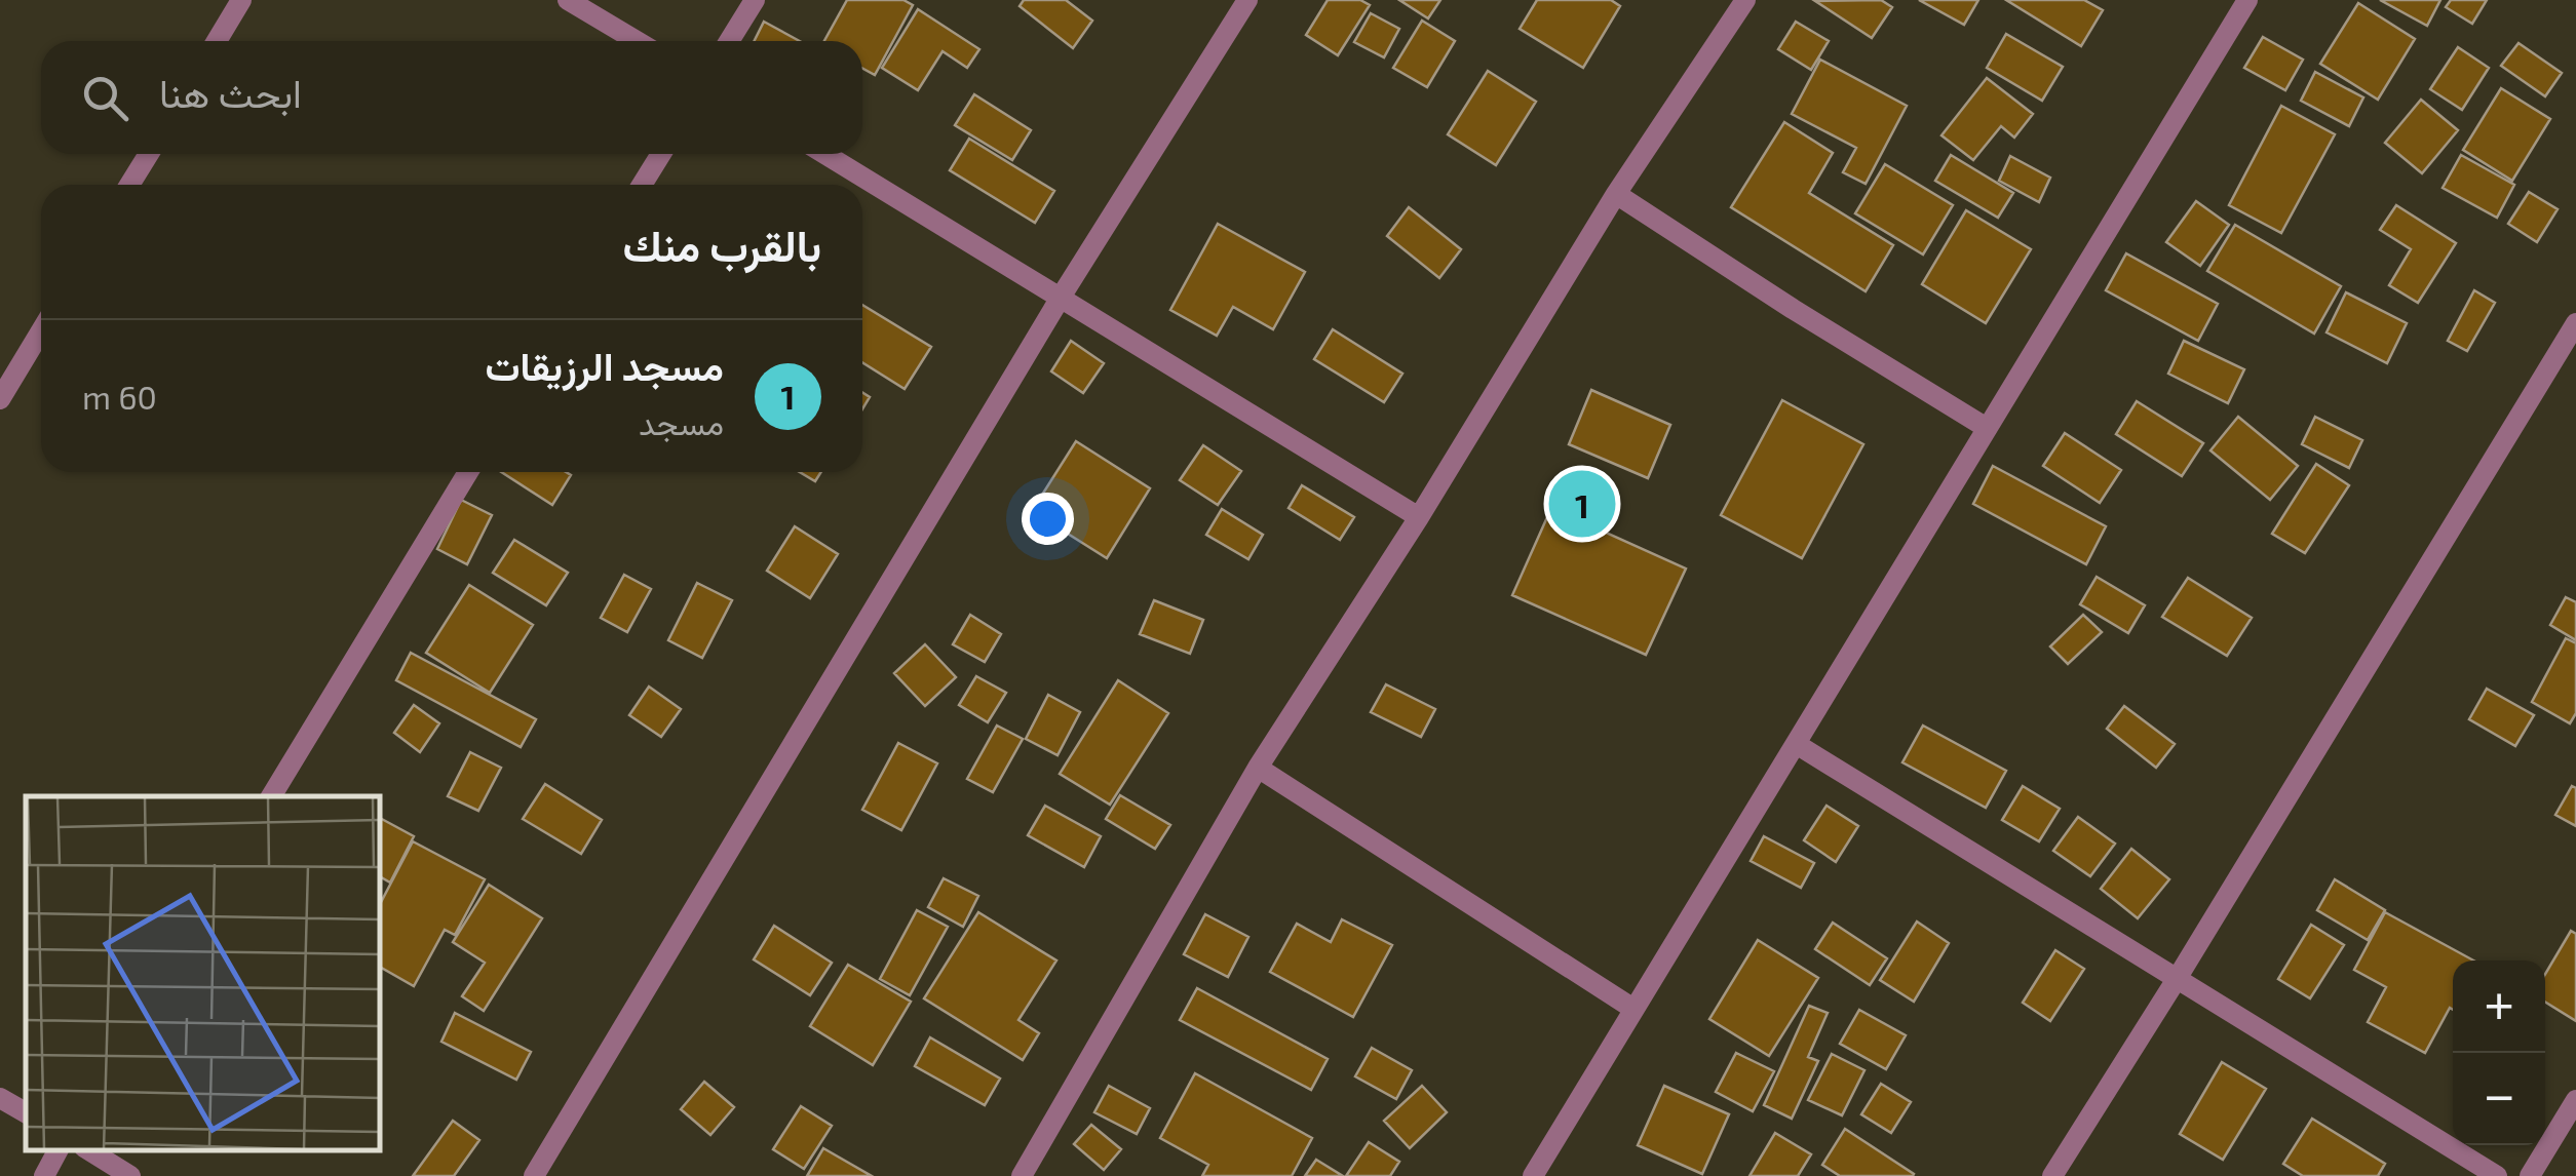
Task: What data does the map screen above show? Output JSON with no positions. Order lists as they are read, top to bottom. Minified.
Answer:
{"page":{"search":"ابحث هنا","heading":"بالقرب منك","list":[{"mark":"1","name":"مسجد الرزيقات","note":"مسجد","value":"60 m"}],"pins":"1","map_buttons":["+","−"]}}
